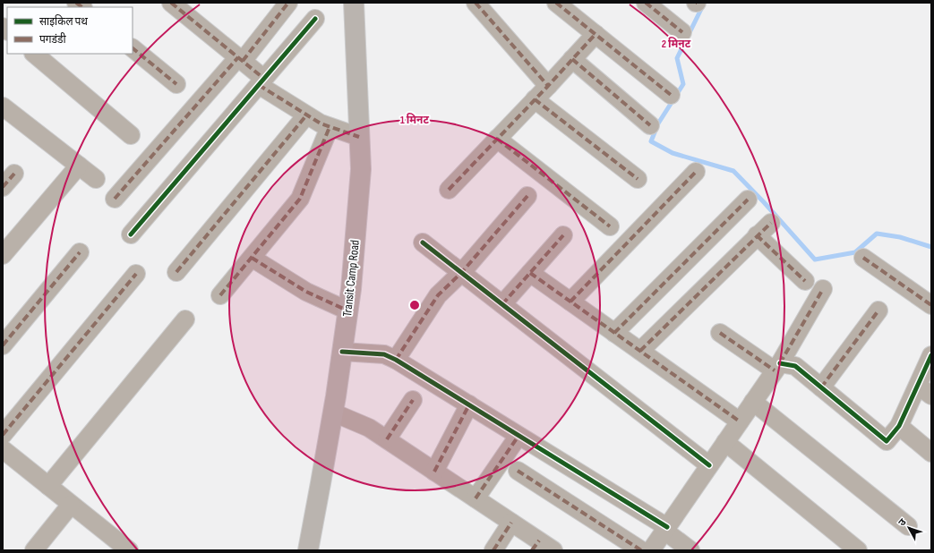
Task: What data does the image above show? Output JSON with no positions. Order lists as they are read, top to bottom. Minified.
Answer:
{"streets":{"main road":["Transit Camp Road"]},"legend":["साइकिल पथ","पगडंडी"],"north":"top left","rings":["2 मिनट","1 मिनट"]}
